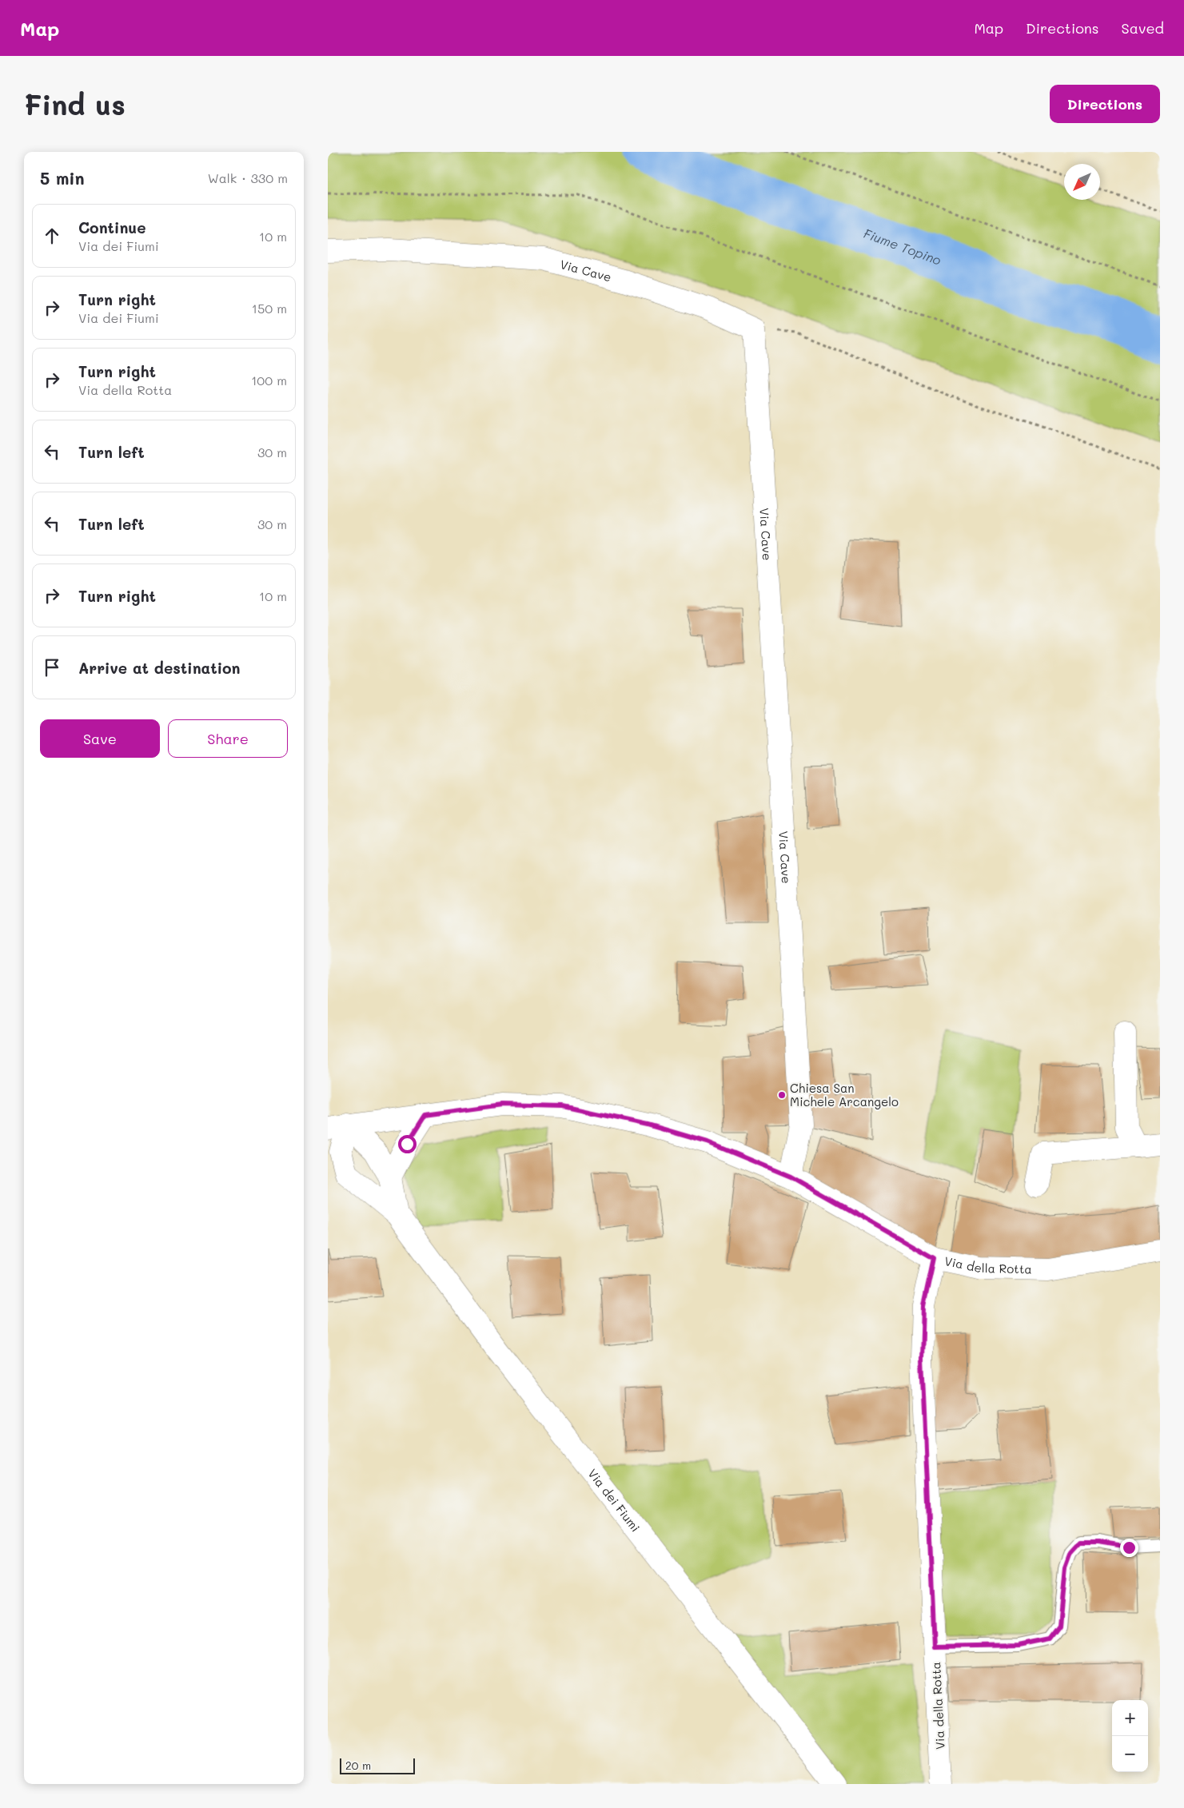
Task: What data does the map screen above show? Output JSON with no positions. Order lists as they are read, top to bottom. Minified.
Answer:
{"streets":{"street":["Via Cave","Via della Rotta","Via dei Fiumi"]},"water":["Fiume Topino"],"places":["Chiesa San Michele Arcangelo"],"scale_bar":"20 m","north":"bottom left","page":{"header":"Map","nav":["Map","Directions","Saved"],"buttons":["Directions",["Save","Share"]],"title":"Find us","heading":["5 min","Walk · 330 m"],"list":[["Continue","Via dei Fiumi","10 m"],["Turn right","Via dei Fiumi","150 m"],["Turn right","Via della Rotta","100 m"],["Turn left","30 m"],["Turn left","30 m"],["Turn right","10 m"],"Arrive at destination"],"map_buttons":["+","−"],"scale":"20 m"}}
